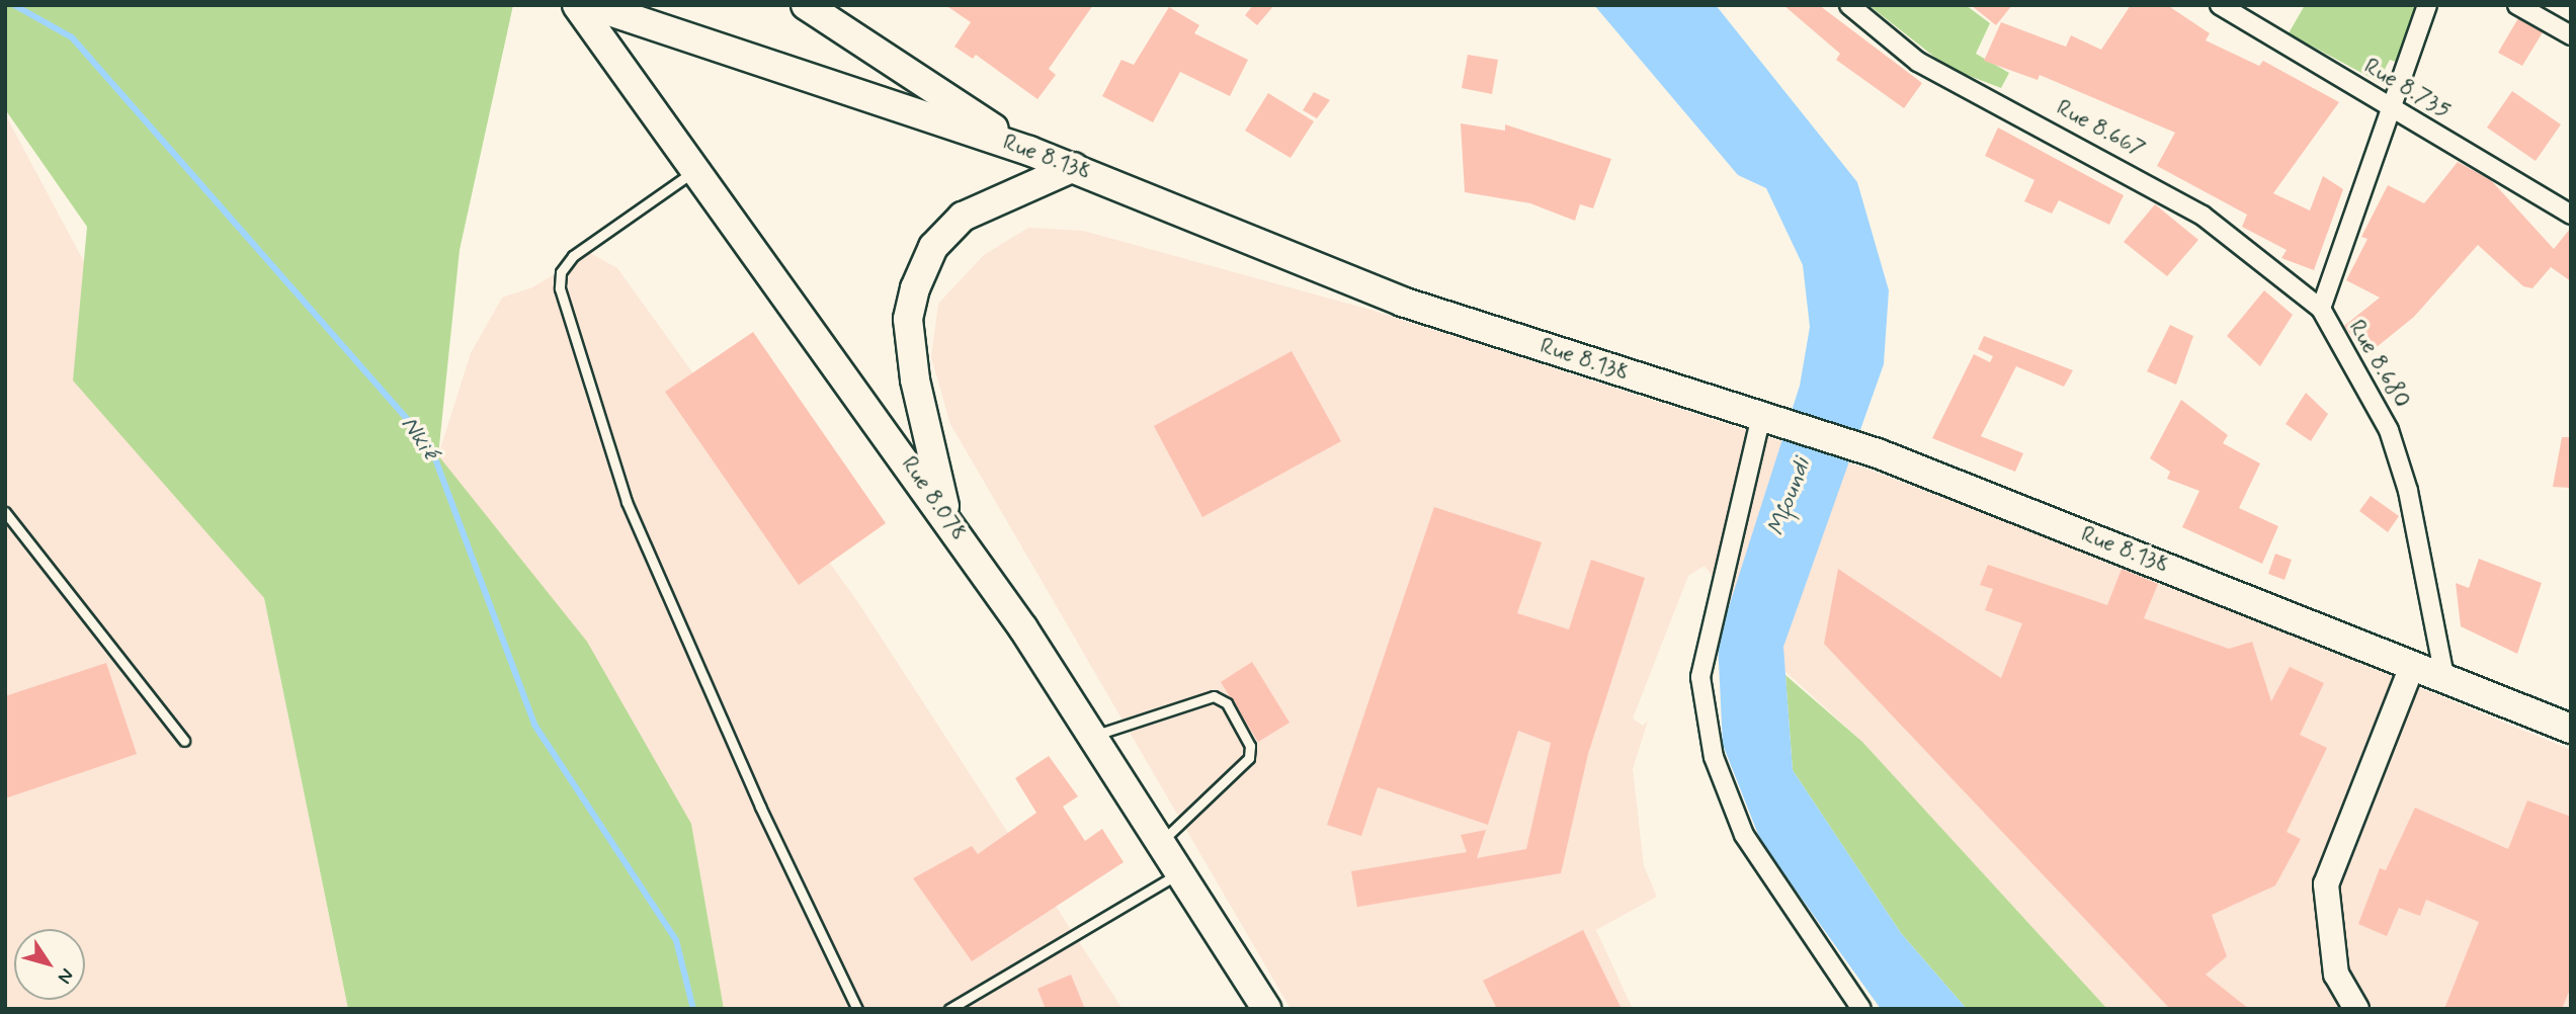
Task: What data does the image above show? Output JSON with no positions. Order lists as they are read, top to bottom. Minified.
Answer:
{"streets":{"main road":["Rue 8.138","Rue 8.078"],"street":["Rue 8.735","Rue 8.667","Rue 8.680"]},"crossings":[["Rue 8.735","Rue 8.680"],["Rue 8.667","Rue 8.680"],["Rue 8.138","Rue 8.680"]],"water":["Nkié","Mfoundi"],"north":"bottom right"}
